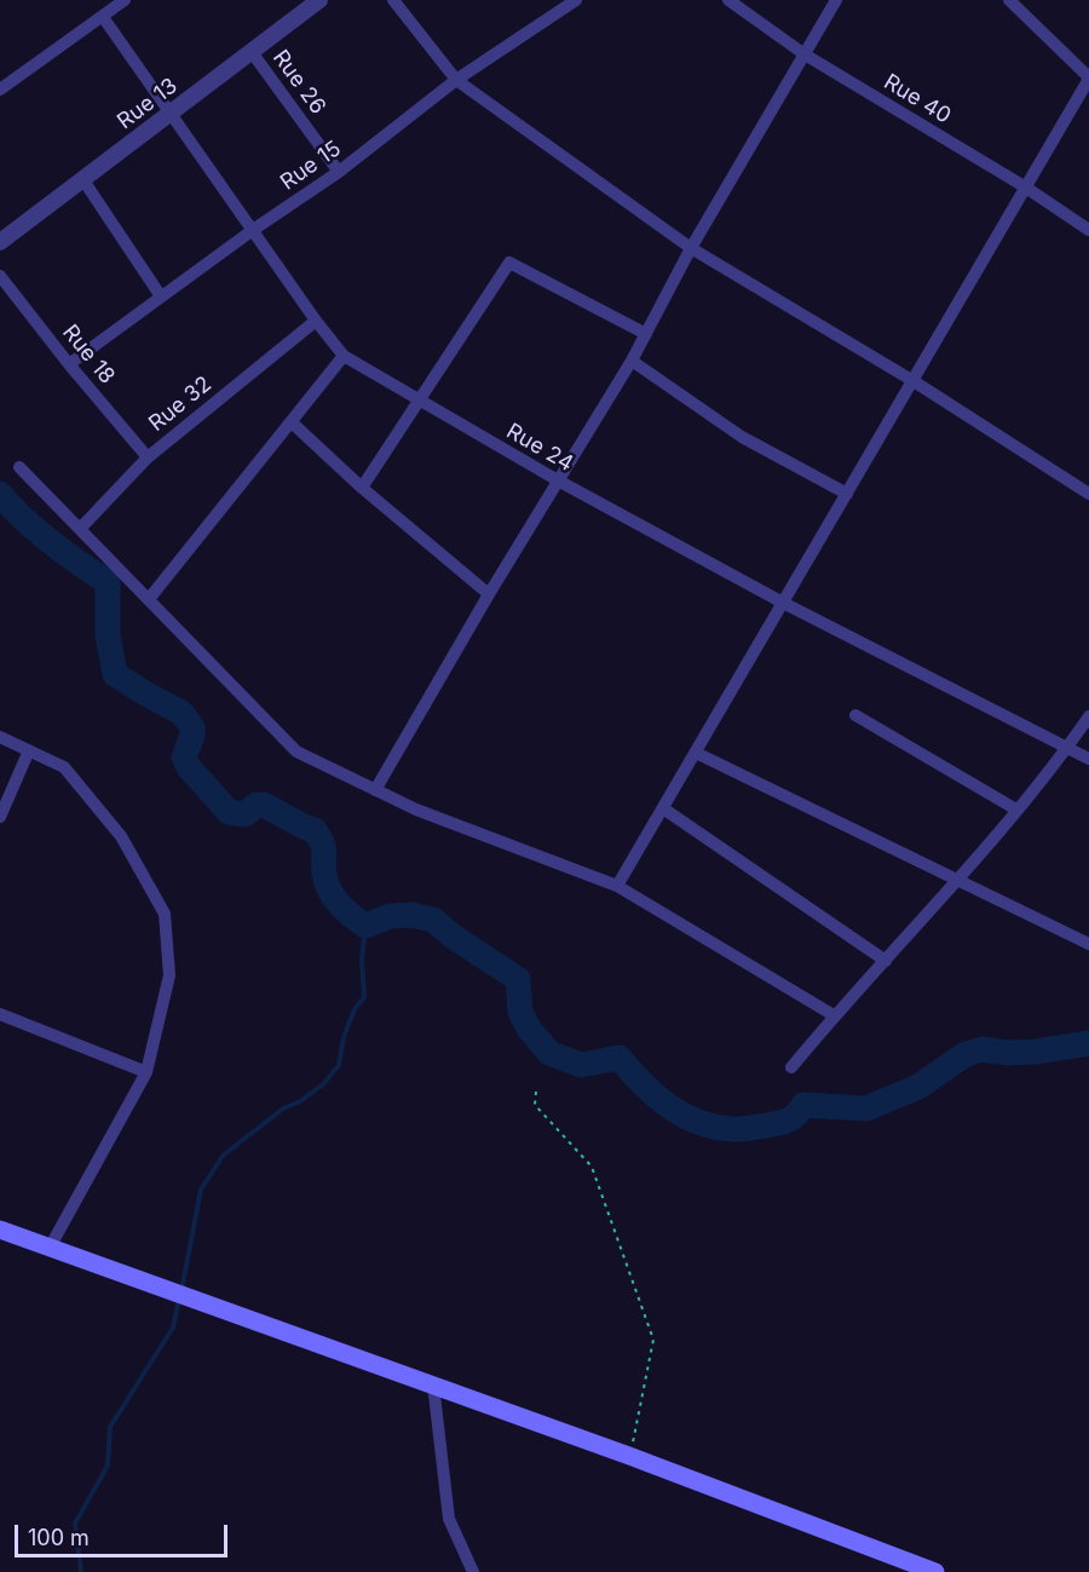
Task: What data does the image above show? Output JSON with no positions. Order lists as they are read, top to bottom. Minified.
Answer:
{"streets":{"street":["Rue 26","Rue 40","Rue 13","Rue 15","Rue 18","Rue 32","Rue 24"]},"crossings":[["Rue 26","Rue 13"],["Rue 26","Rue 15"],["Rue 13","Rue 24"],["Rue 15","Rue 18"],["Rue 15","Rue 24"],["Rue 18","Rue 32"],["Rue 32","Rue 24"]],"scale_bar":"100 m"}
